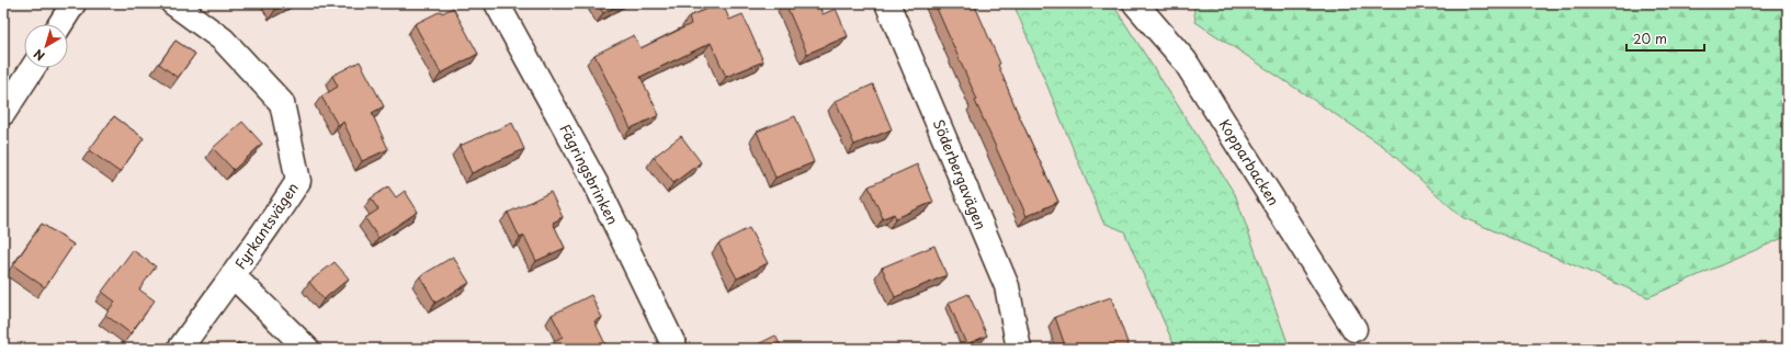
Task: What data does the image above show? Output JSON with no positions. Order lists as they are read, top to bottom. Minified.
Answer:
{"streets":{"street":["Kopparbacken","Fägringsbrinken","Söderbergavägen","Fyrkantsvägen"]},"scale_bar":"20 m","north":"bottom left"}
